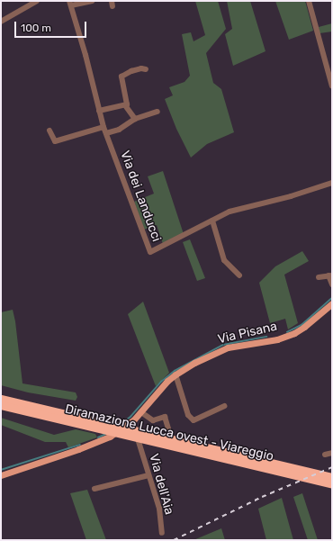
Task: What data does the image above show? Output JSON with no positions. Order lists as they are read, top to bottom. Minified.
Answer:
{"streets":{"highway":["Diramazione Lucca ovest - Viareggio"],"main road":["Via Pisana"],"street":["Via dei Landucci","Via dell'Aia"]},"crossings":[["Via Pisana","Via dell'Aia"]],"scale_bar":"100 m"}
